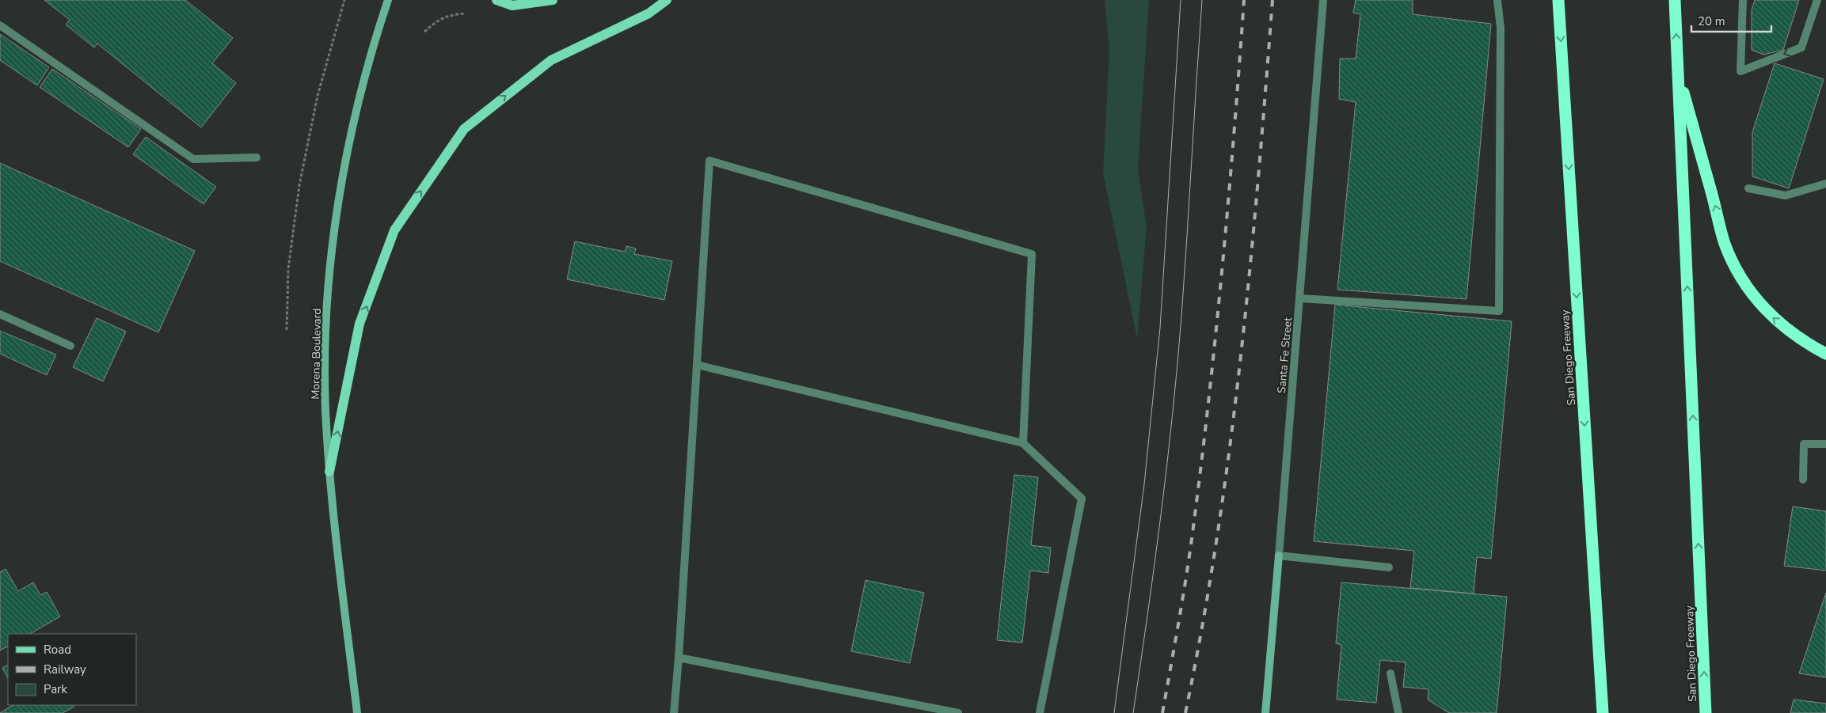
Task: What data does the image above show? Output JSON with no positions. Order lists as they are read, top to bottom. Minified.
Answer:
{"streets":{"highway":["San Diego Freeway"],"main road":["Morena Boulevard","Santa Fe Street"]},"legend":["Road","Railway","Park"],"scale_bar":"20 m"}
